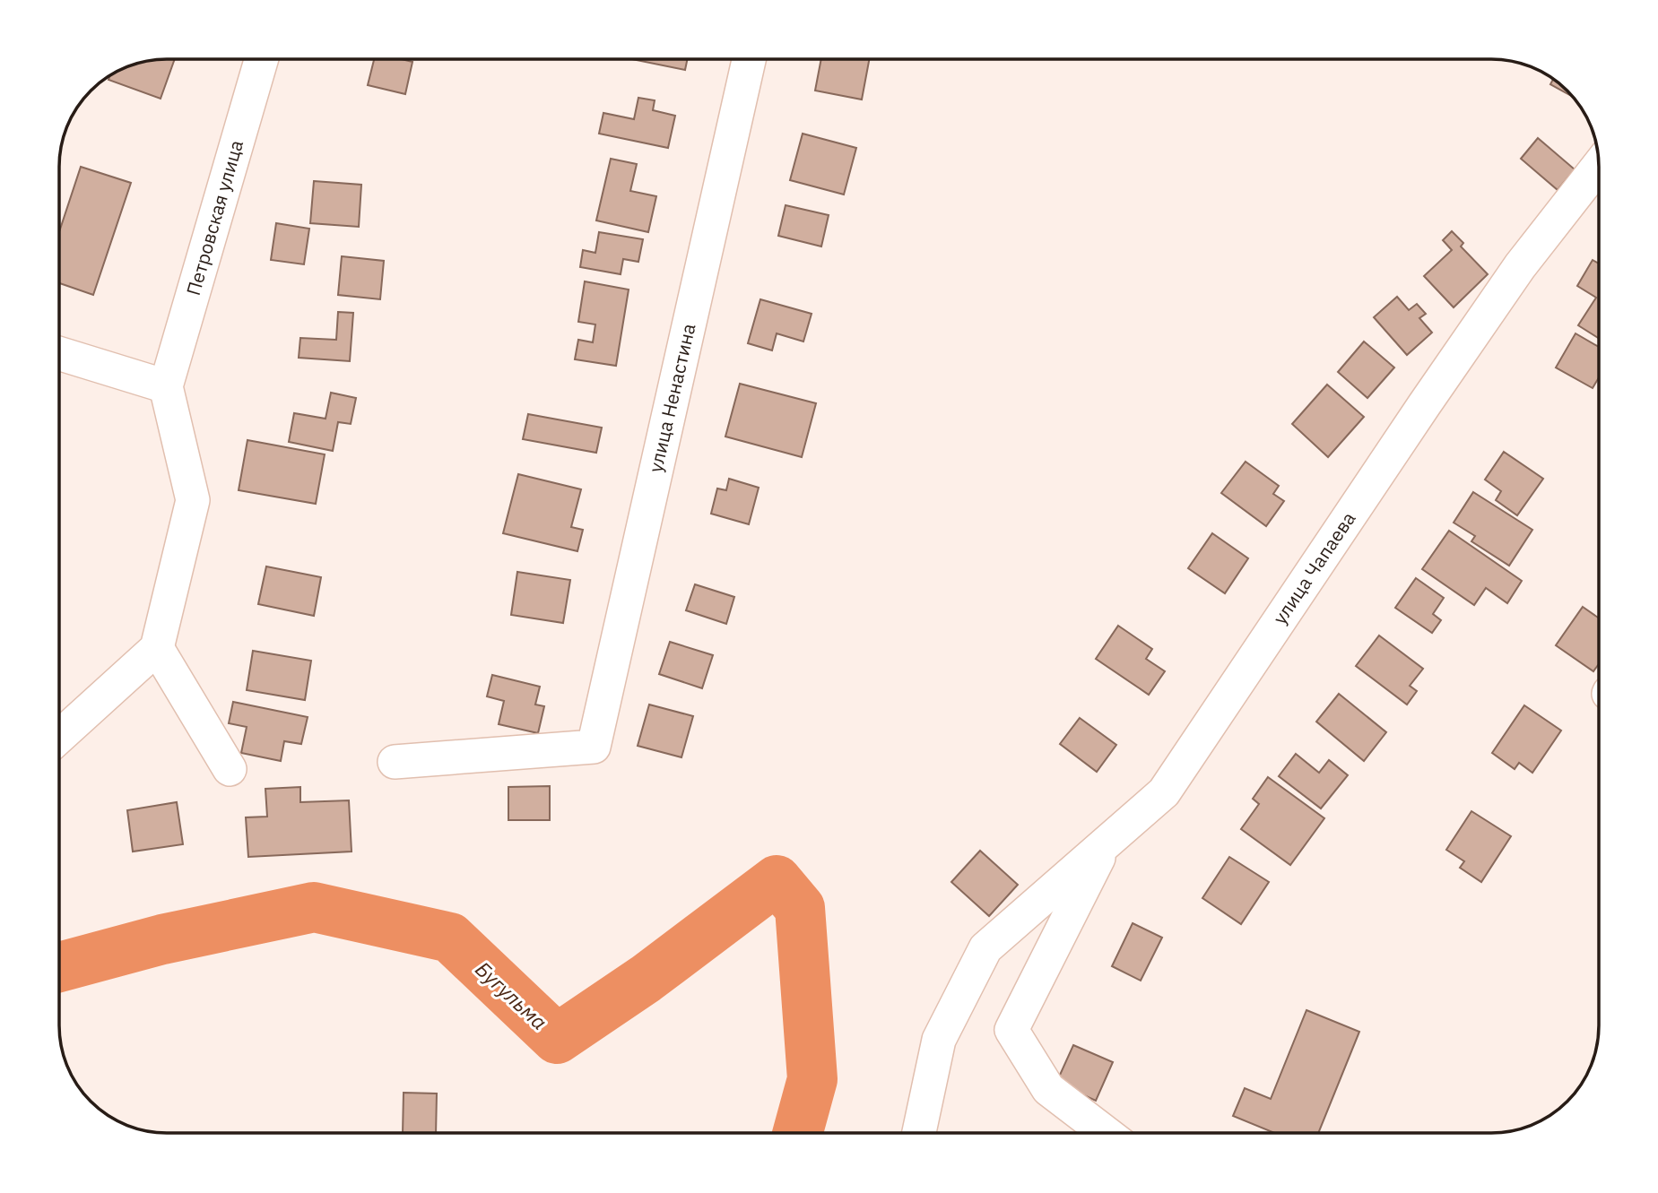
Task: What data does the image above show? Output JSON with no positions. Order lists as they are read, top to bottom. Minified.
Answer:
{"streets":{"street":["Петровская улица","улица Ненастина","улица Чапаева"]},"water":["Бугульма"]}
